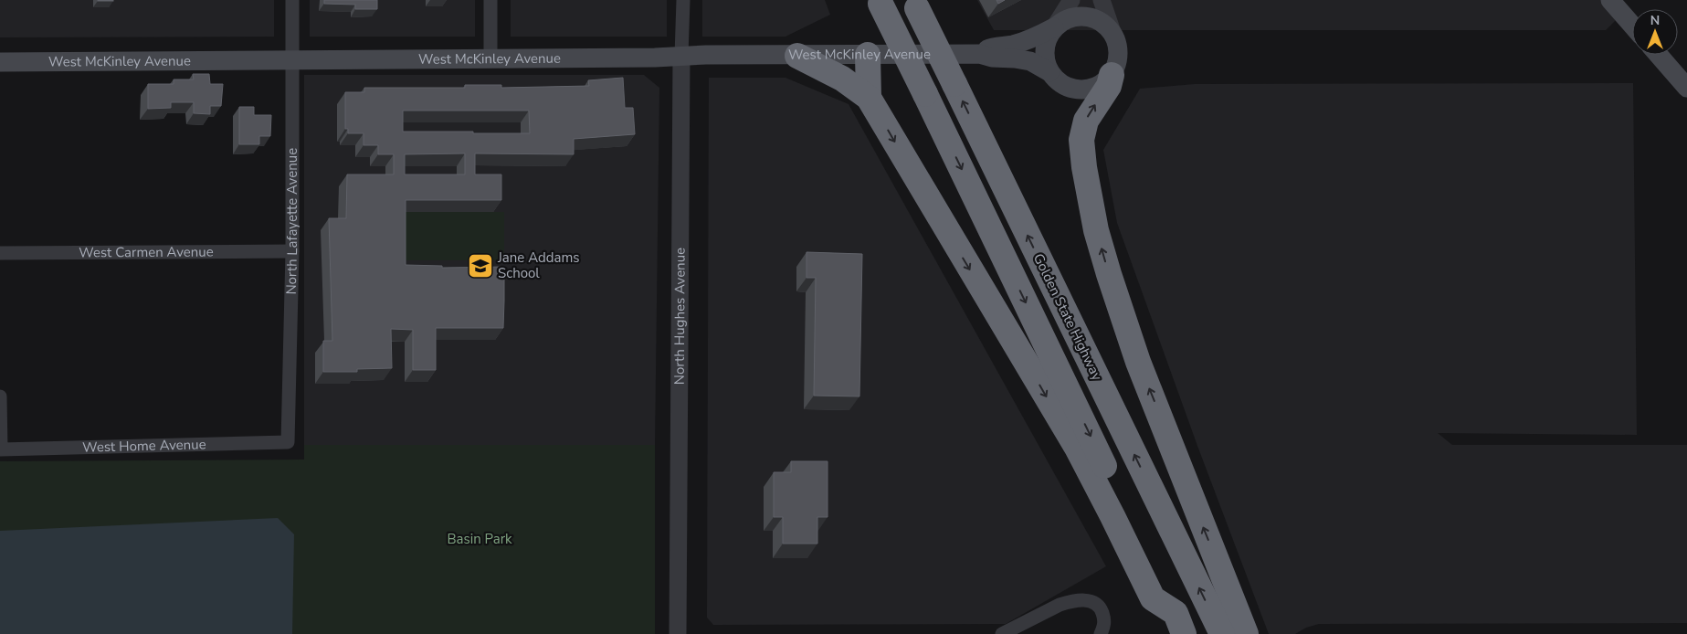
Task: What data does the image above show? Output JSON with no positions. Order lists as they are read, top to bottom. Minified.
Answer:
{"streets":{"highway":["Golden State Highway"],"main road":["West McKinley Avenue"],"street":["North Lafayette Avenue","West Carmen Avenue","North Hughes Avenue","West Home Avenue"]},"crossings":[["West McKinley Avenue","North Lafayette Avenue"],["West McKinley Avenue","North Hughes Avenue"],["North Lafayette Avenue","West Carmen Avenue"],["North Lafayette Avenue","West Home Avenue"]],"parks":["Basin Park"],"places":{"school or university":["Jane Addams School"]},"north":"top"}
